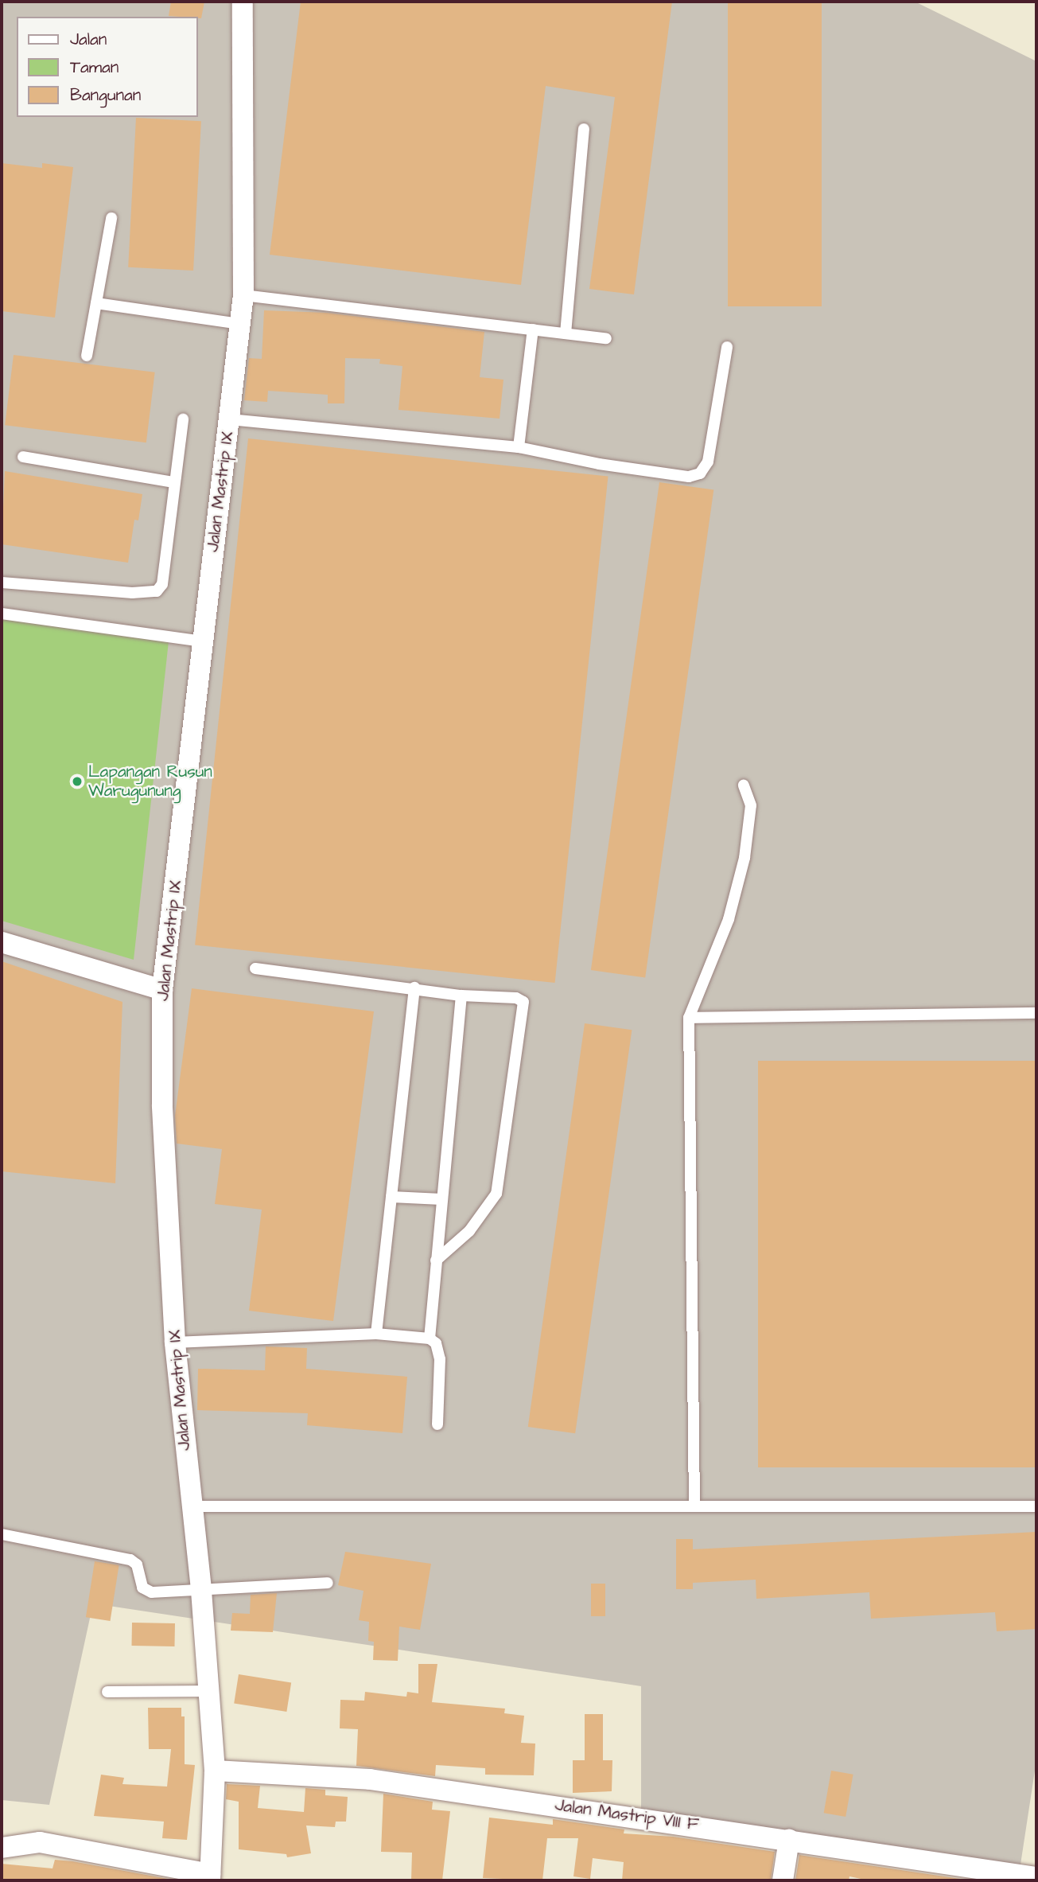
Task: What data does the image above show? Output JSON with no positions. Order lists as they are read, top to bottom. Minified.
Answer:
{"streets":{"street":["Jalan Mastrip IX","Jalan Mastrip VIII F"]},"crossings":[["Jalan Mastrip IX","Jalan Mastrip VIII F"]],"places":["Lapangan Rusun Warugunung"],"legend":["Jalan","Taman","Bangunan"]}
